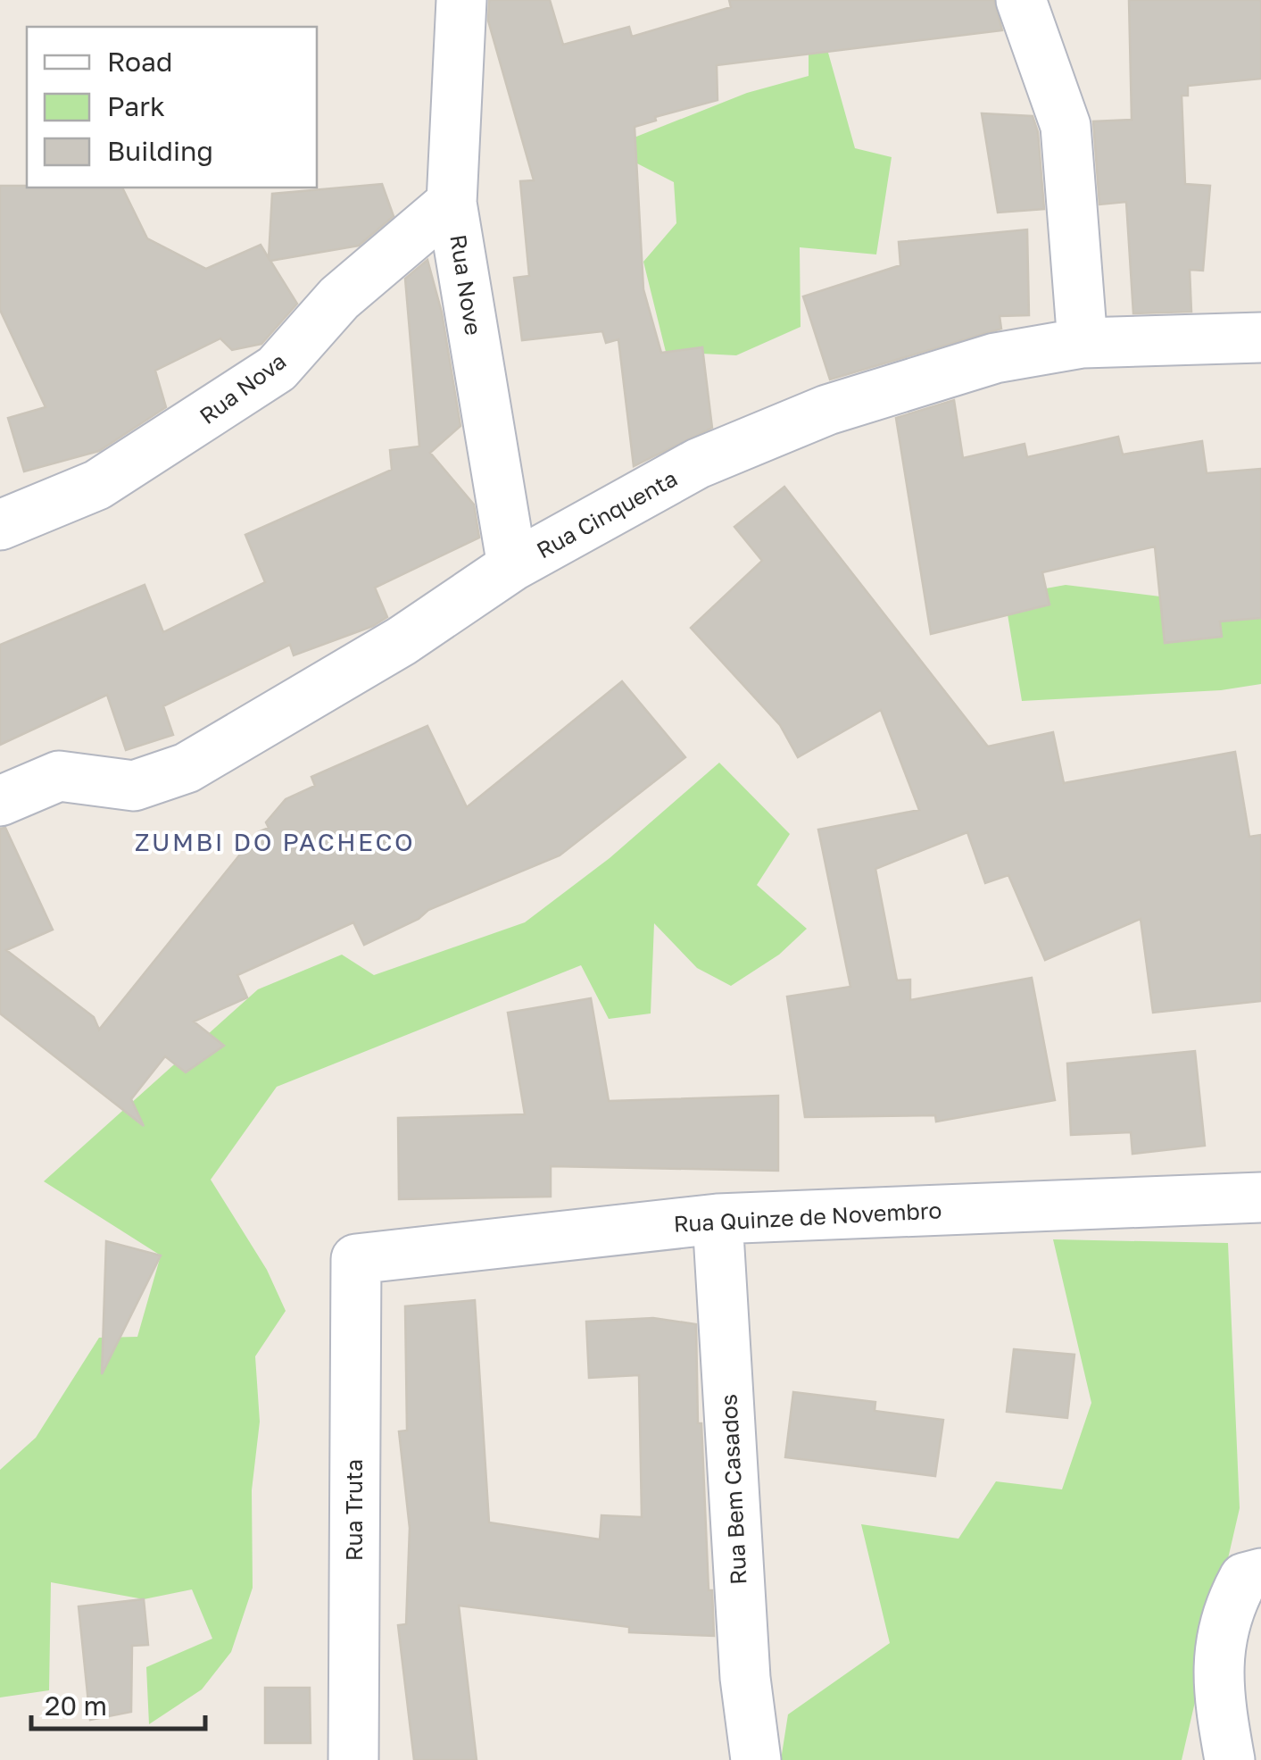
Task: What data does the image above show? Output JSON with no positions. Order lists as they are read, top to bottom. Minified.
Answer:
{"streets":{"street":["Rua Nove","Rua Nova","Rua Cinquenta","Rua Quinze de Novembro","Rua Bem Casados","Rua Truta"]},"crossings":[["Rua Nove","Rua Nova"],["Rua Nove","Rua Cinquenta"],["Rua Quinze de Novembro","Rua Bem Casados"],["Rua Quinze de Novembro","Rua Truta"]],"districts":["ZUMBI DO PACHECO"],"legend":["Road","Park","Building"],"scale_bar":"20 m"}
